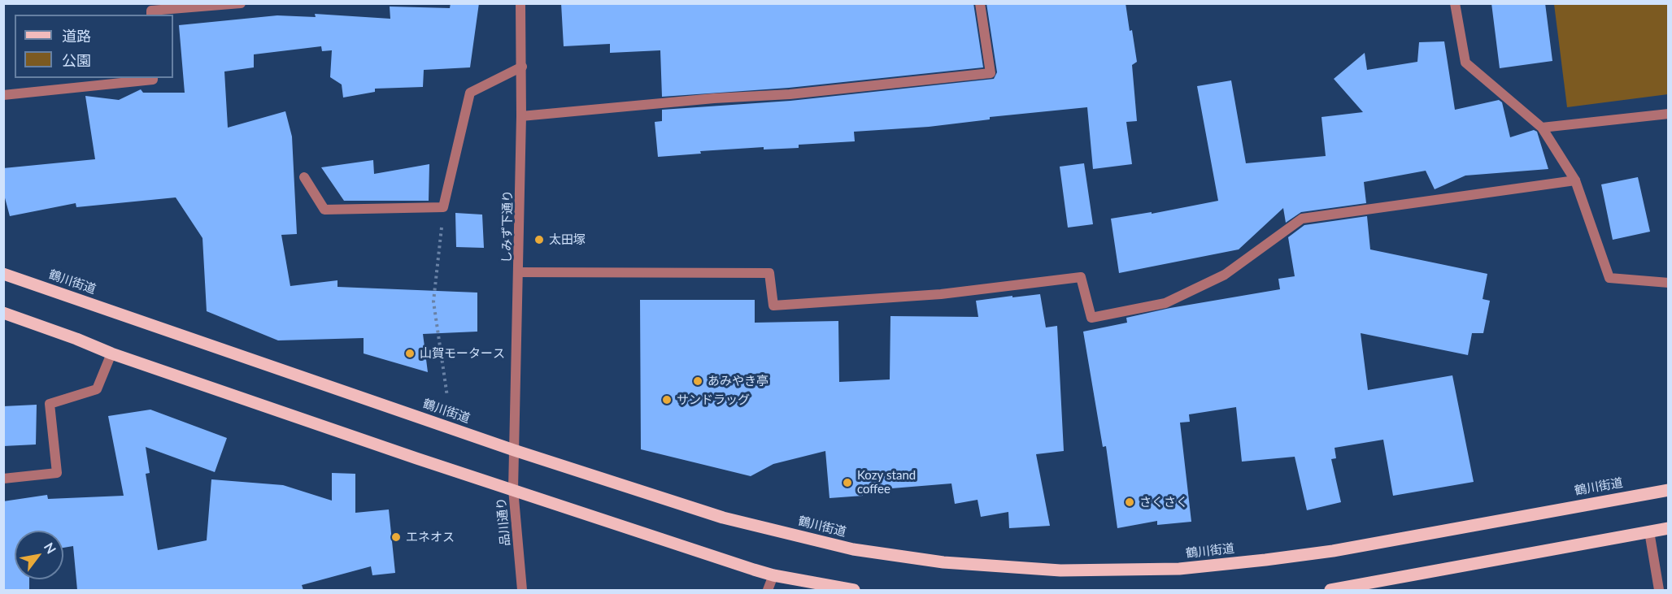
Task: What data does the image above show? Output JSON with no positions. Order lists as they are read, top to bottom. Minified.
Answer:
{"streets":{"main road":["鶴川街道"],"street":["しみず下通り","品川通り"]},"crossings":[["しみず下通り","鶴川街道"],["しみず下通り","品川通り"],["鶴川街道","品川通り"]],"places":["太田塚","山賀モータース","あみやき亭","サンドラッグ","Kozy stand coffee","さくさく","エネオス"],"legend":["道路","公園"],"north":"top right"}
